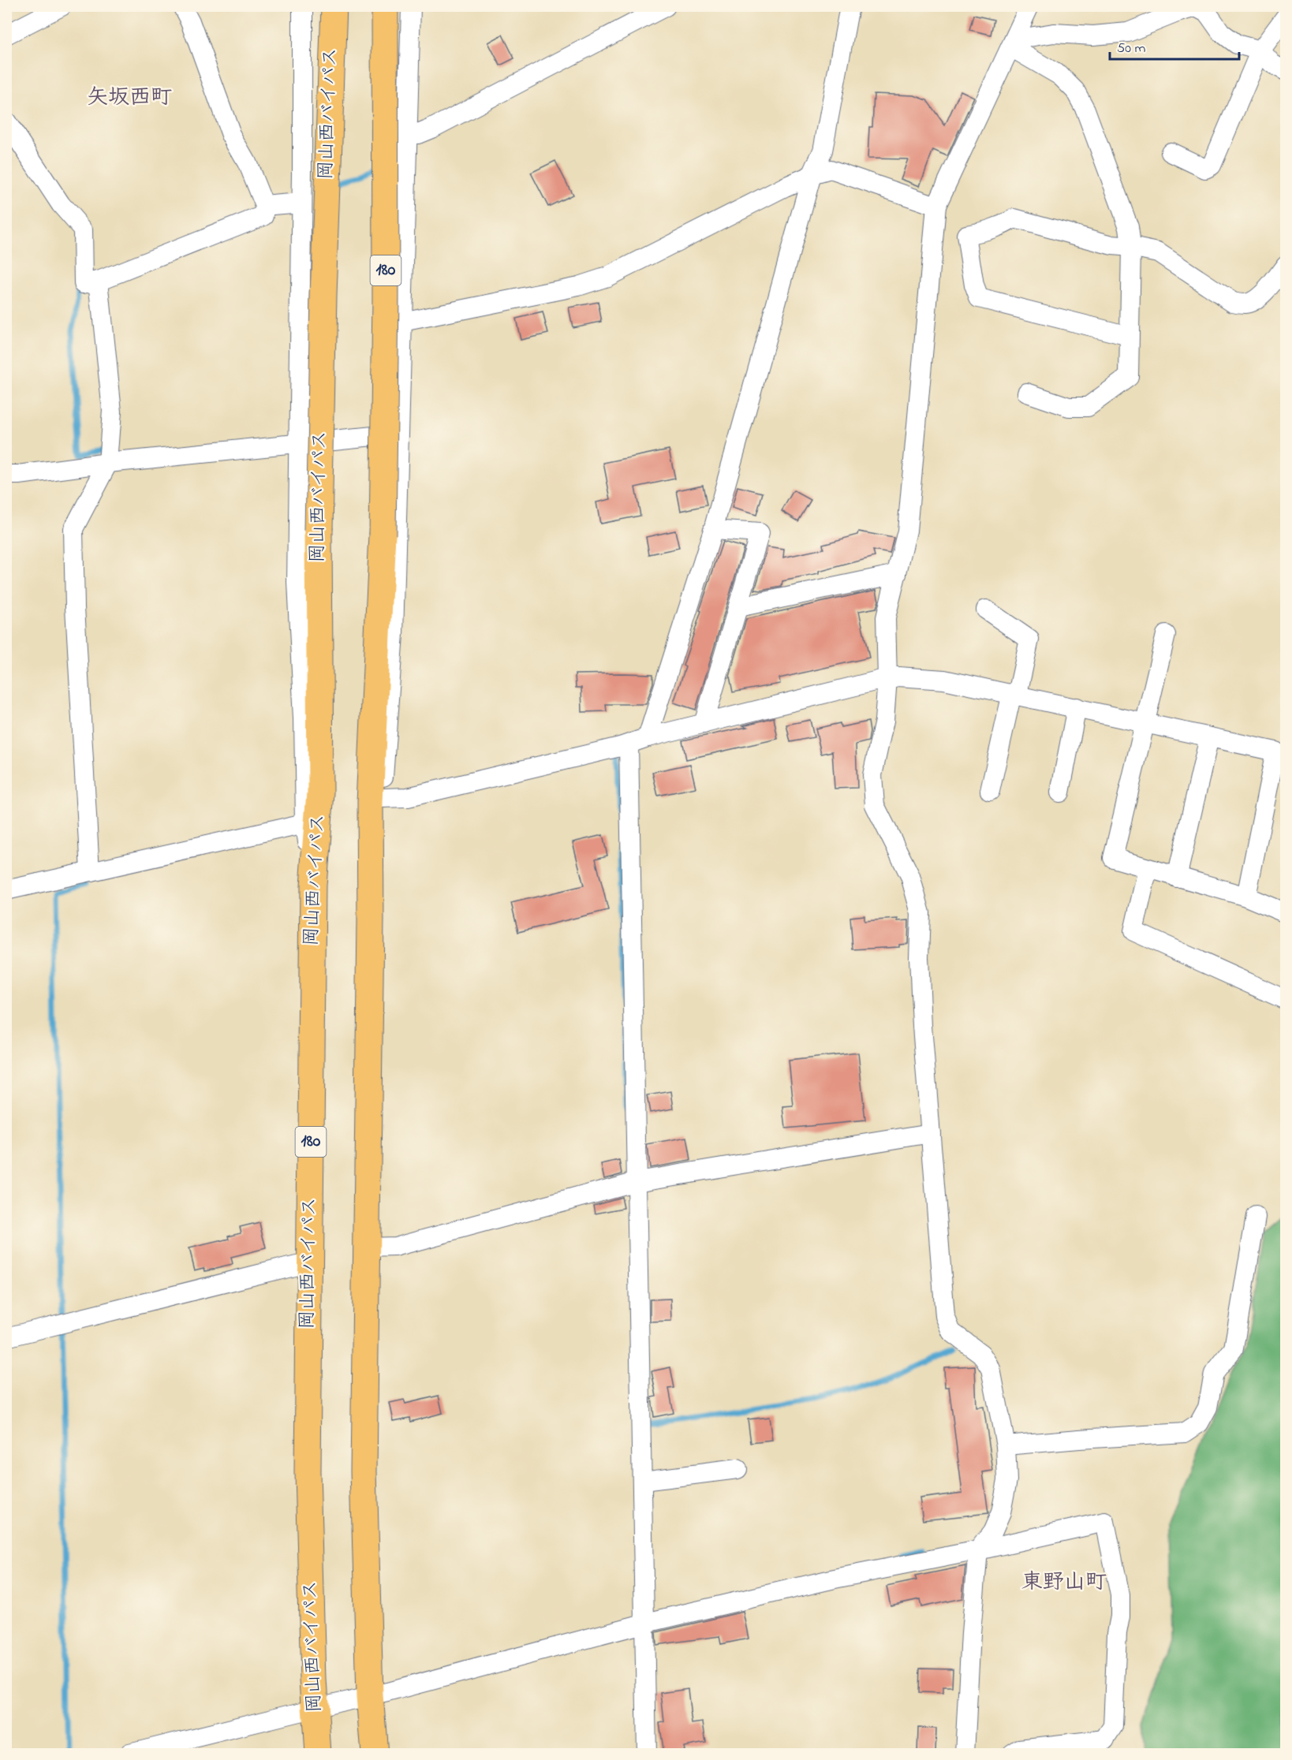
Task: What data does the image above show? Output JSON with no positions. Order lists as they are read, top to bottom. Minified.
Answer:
{"streets":{"highway":["岡山西バイパス","180"]},"districts":["矢坂西町","東野山町"],"scale_bar":"50 m"}
